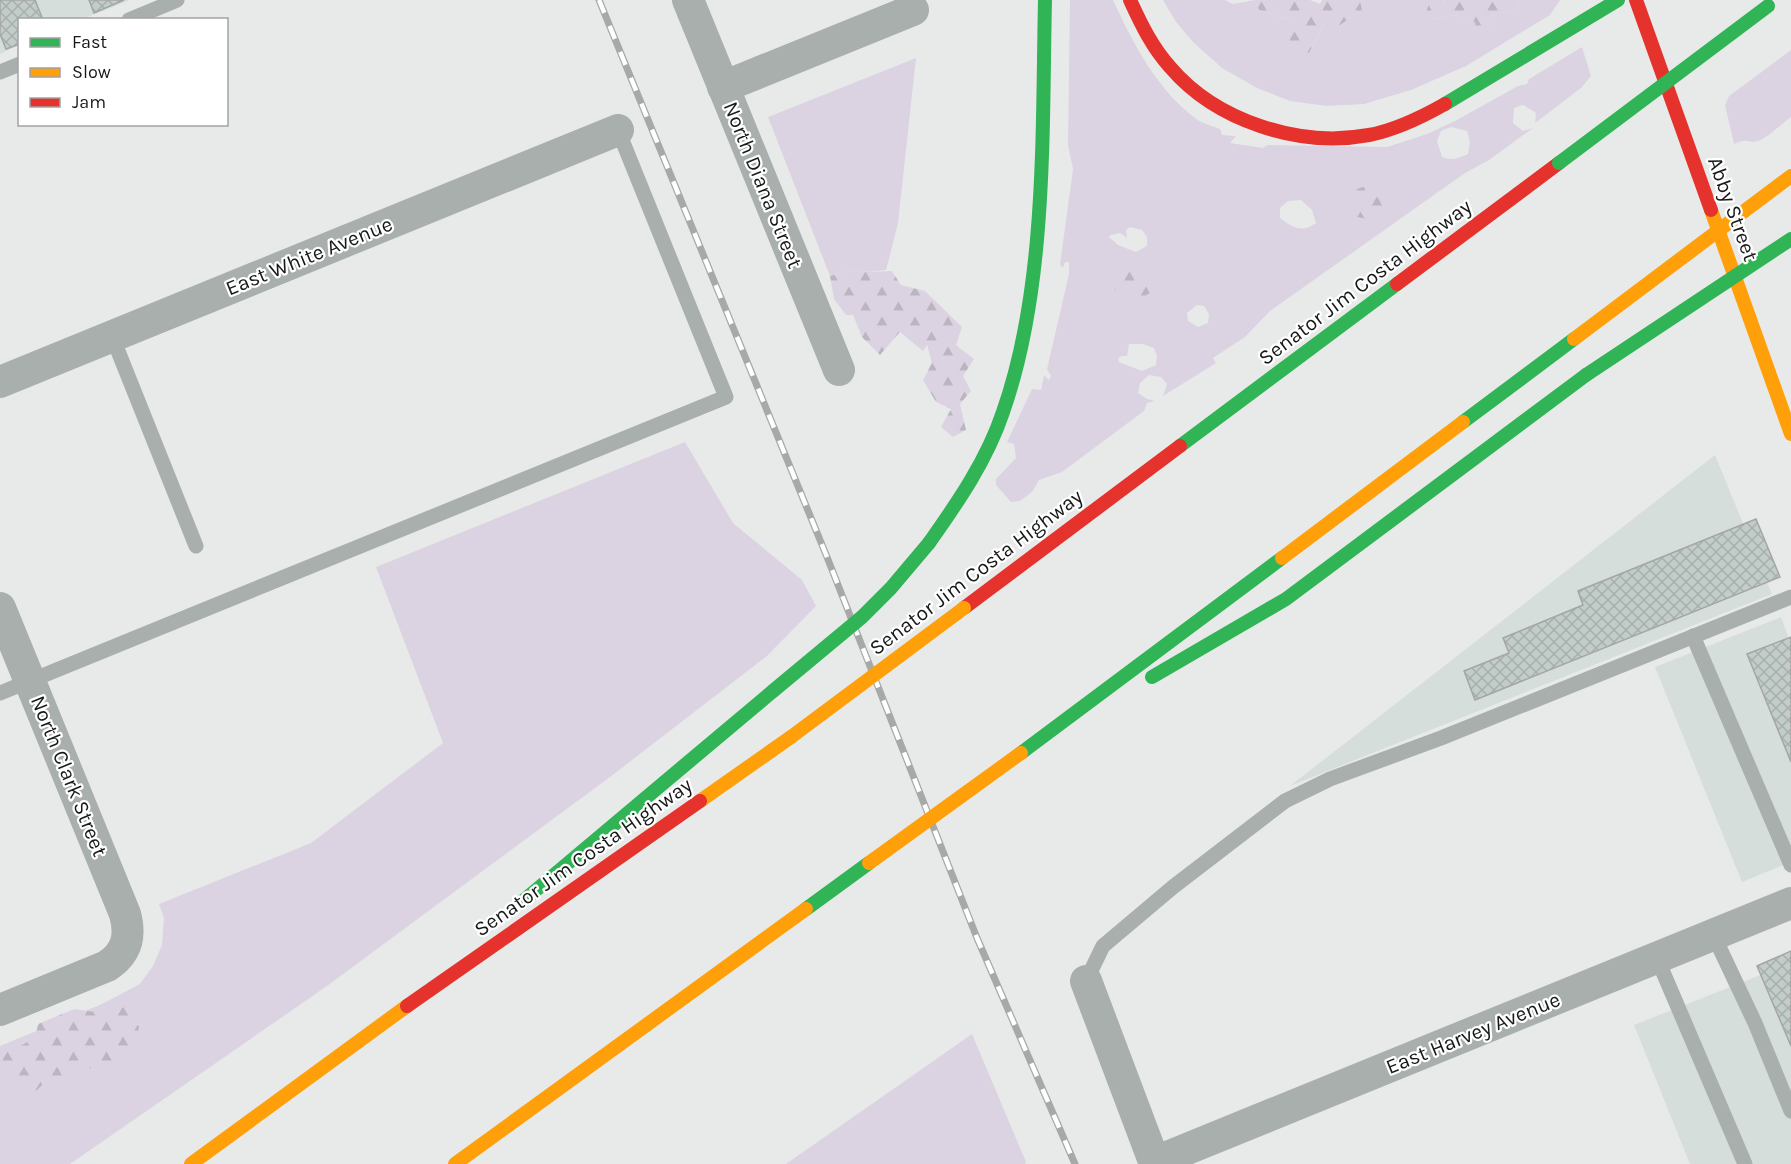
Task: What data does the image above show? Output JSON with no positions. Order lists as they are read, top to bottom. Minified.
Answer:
{"streets":{"main road":["Abby Street","Senator Jim Costa Highway"],"street":["North Diana Street","East White Avenue","North Clark Street","East Harvey Avenue"]},"legend":["Fast","Slow","Jam"]}
